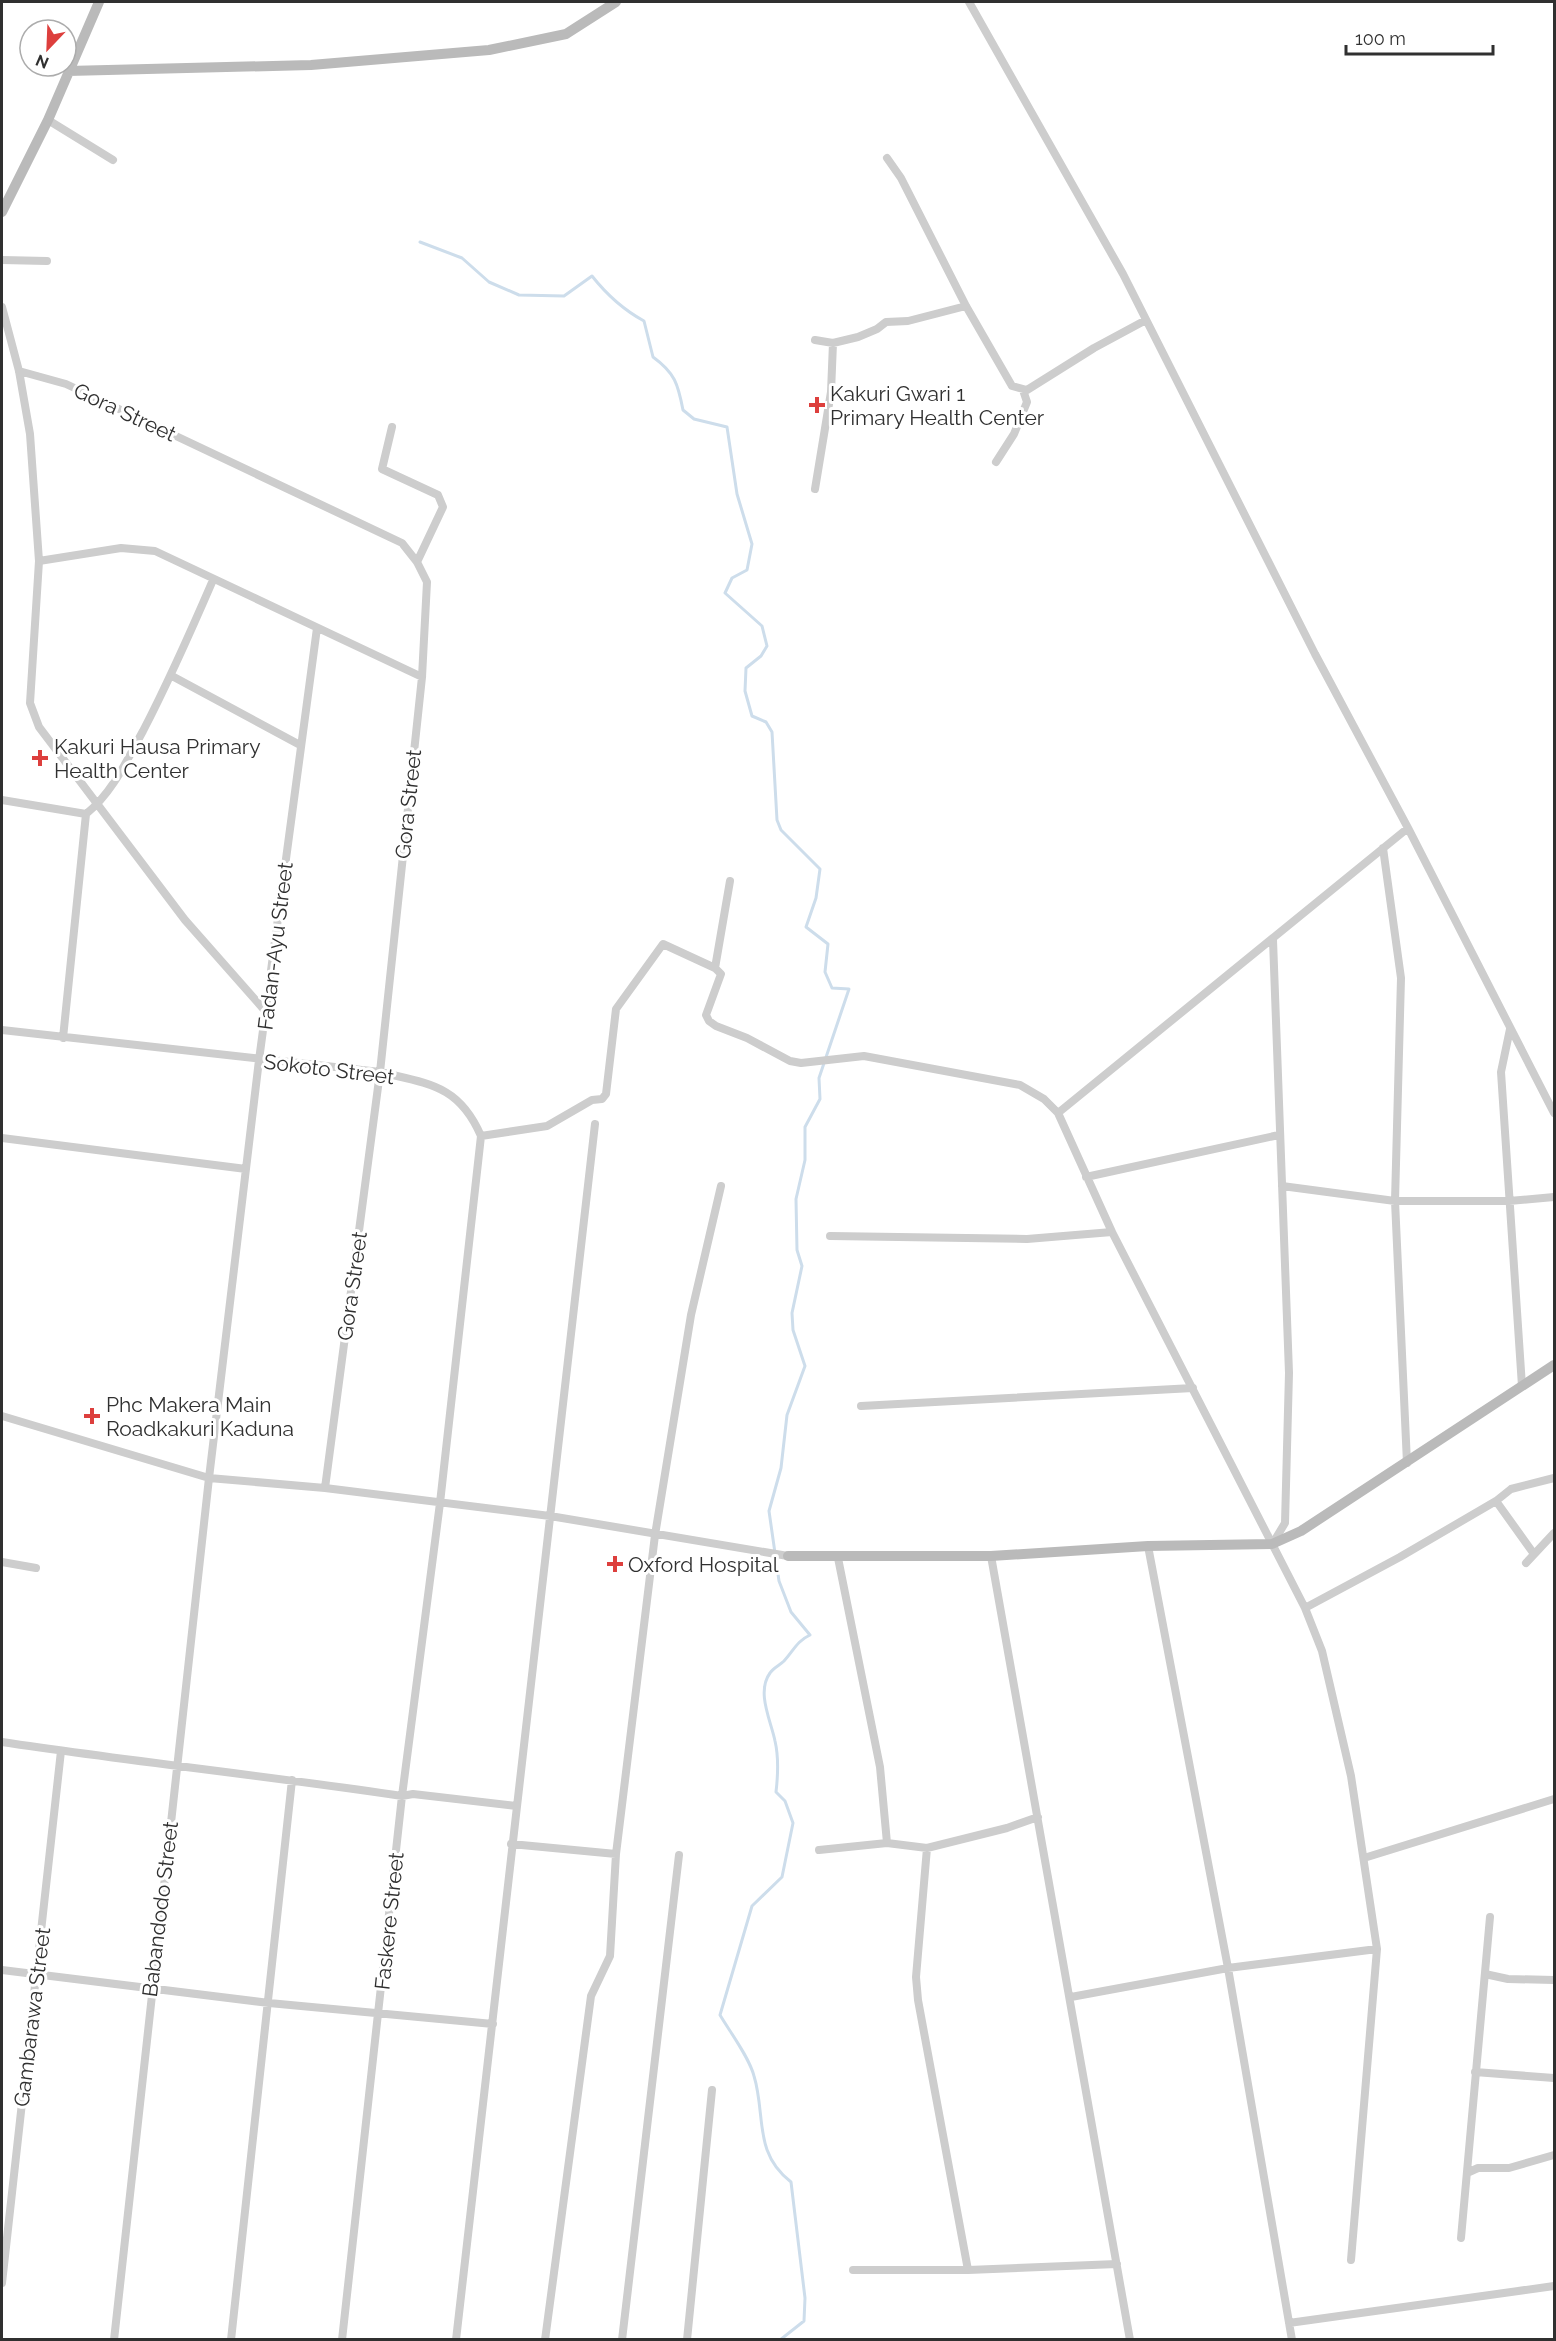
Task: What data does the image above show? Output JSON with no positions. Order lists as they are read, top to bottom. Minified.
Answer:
{"streets":{"street":["Gora Street","Fadan-Ayu Street","Sokoto Street","Babandodo Street","Faskere Street","Gambarawa Street"]},"crossings":[["Gora Street","Sokoto Street"],["Fadan-Ayu Street","Sokoto Street"],["Fadan-Ayu Street","Babandodo Street"]],"places":{"health":["Kakuri Gwari 1 Primary Health Center","Kakuri Hausa Primary Health Center","Phc Makera Main Roadkakuri Kaduna","Oxford Hospital"]},"scale_bar":"100 m","north":"bottom left"}
